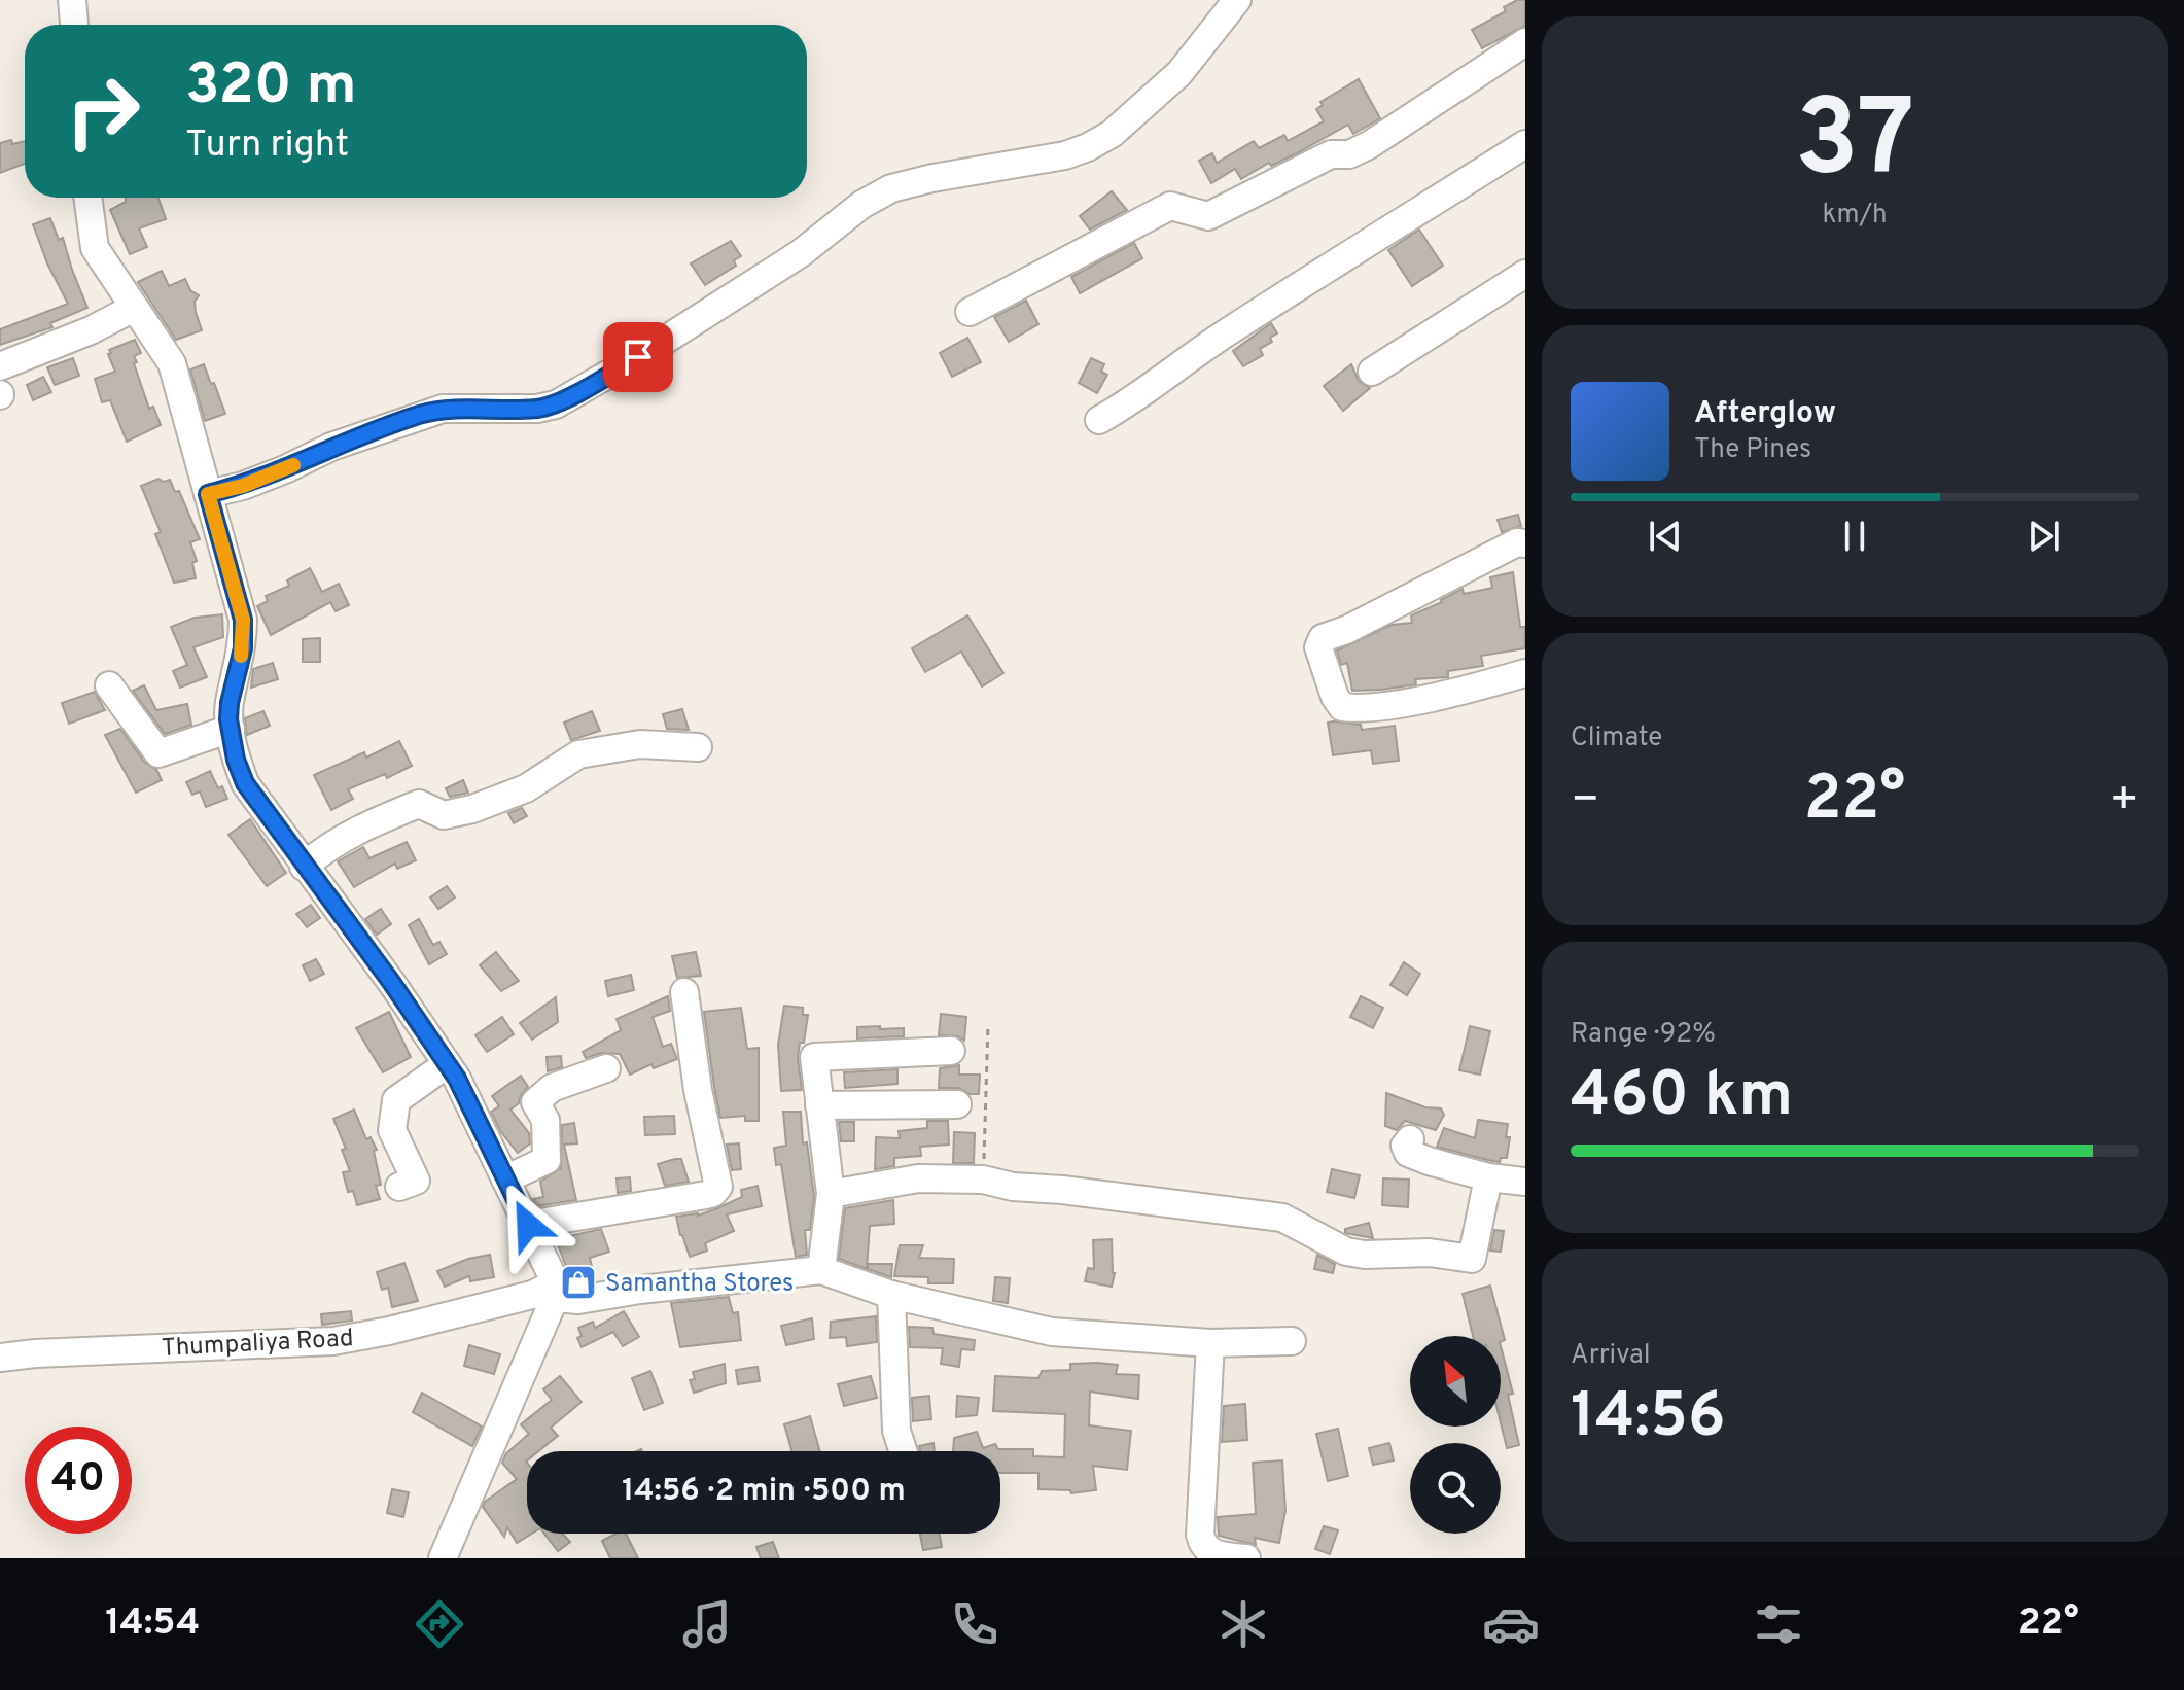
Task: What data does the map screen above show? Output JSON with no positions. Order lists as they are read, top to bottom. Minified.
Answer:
{"streets":{"street":["Thumpaliya Road"]},"places":{"shop":["Samantha Stores"]},"north":"top left","page":{"tile":[["37","km/h"],"Climate",["Range · 92%","460 km"],["Arrival","14:56"]],"turn":["320 m","Turn right"],"song":["Afterglow","The Pines"],"heat":["−","22°","+"],"limit":"40","trip":"14:56 · 2 min · 500 m","tabs":["14:54","22°"]}}
